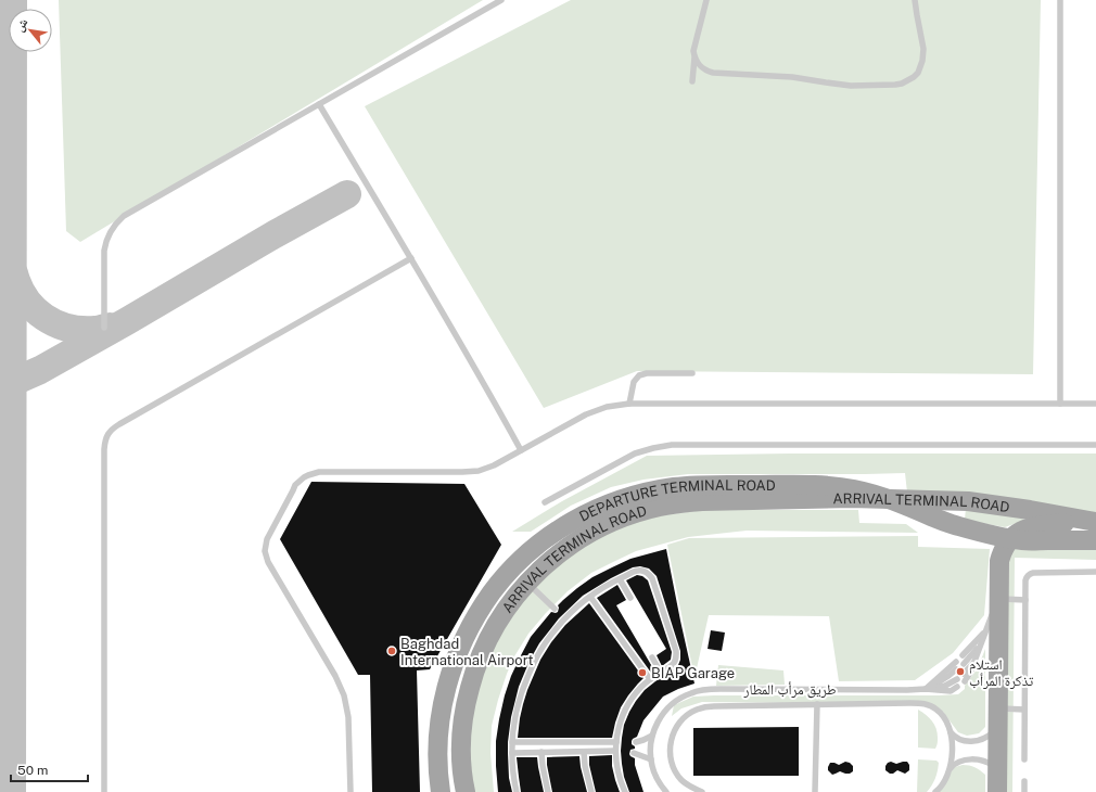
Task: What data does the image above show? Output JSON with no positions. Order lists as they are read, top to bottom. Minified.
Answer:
{"streets":{"main road":["DEPARTURE TERMINAL ROAD","ARRIVAL TERMINAL ROAD"],"lane":["طريق مرأب المطار"]},"places":["Baghdad International Airport","استلام تذكرة المرأب","BIAP Garage"],"scale_bar":"50 m","north":"top left"}
